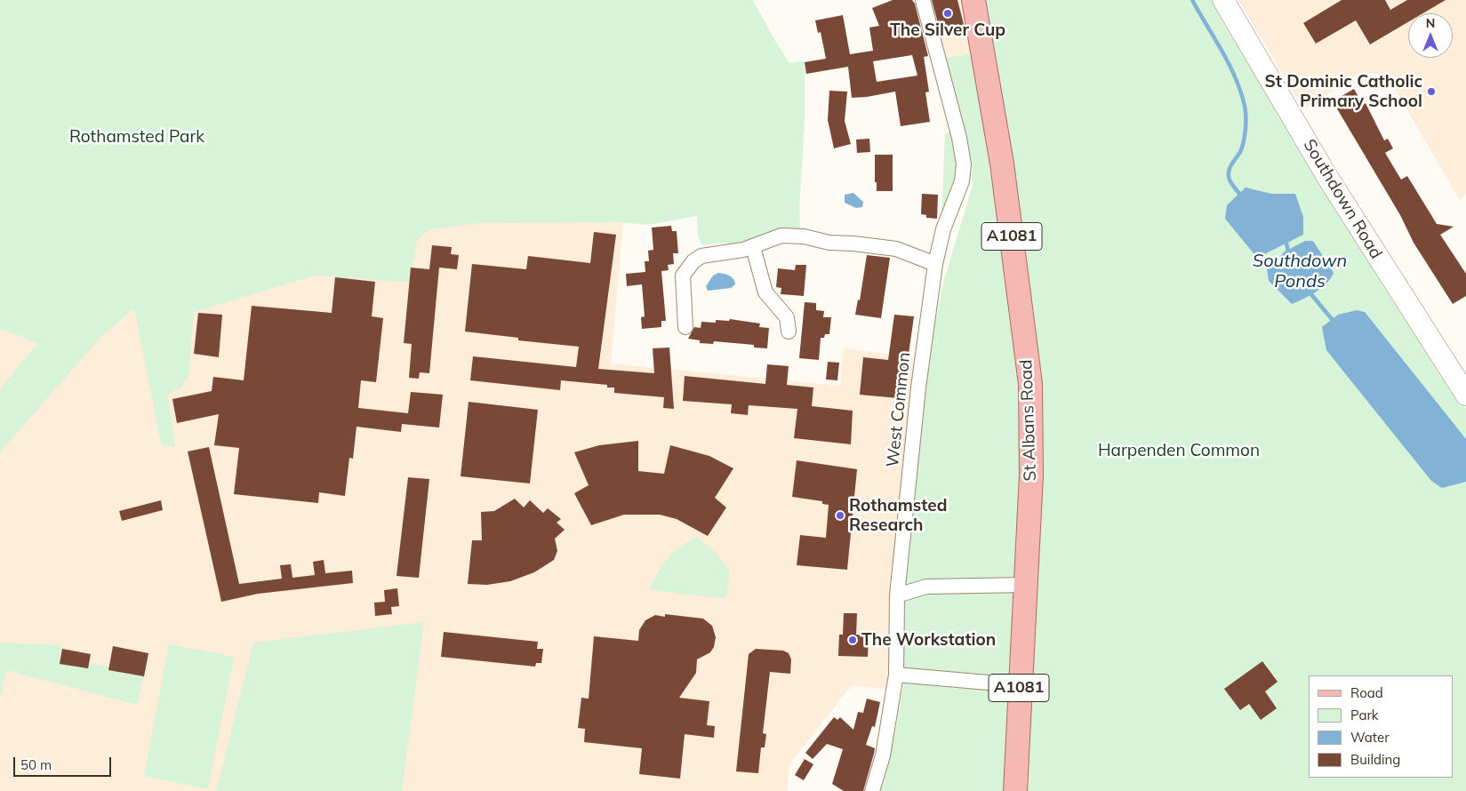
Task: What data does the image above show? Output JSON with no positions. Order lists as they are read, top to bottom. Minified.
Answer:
{"streets":{"main road":["A1081","St Albans Road"],"street":["Southdown Road","West Common"]},"water":["Southdown Ponds"],"parks":["Rothamsted Park","Harpenden Common"],"places":["The Silver Cup","St Dominic Catholic Primary School","Rothamsted Research","The Workstation"],"legend":["Road","Park","Water","Building"],"scale_bar":"50 m","north":"top"}
